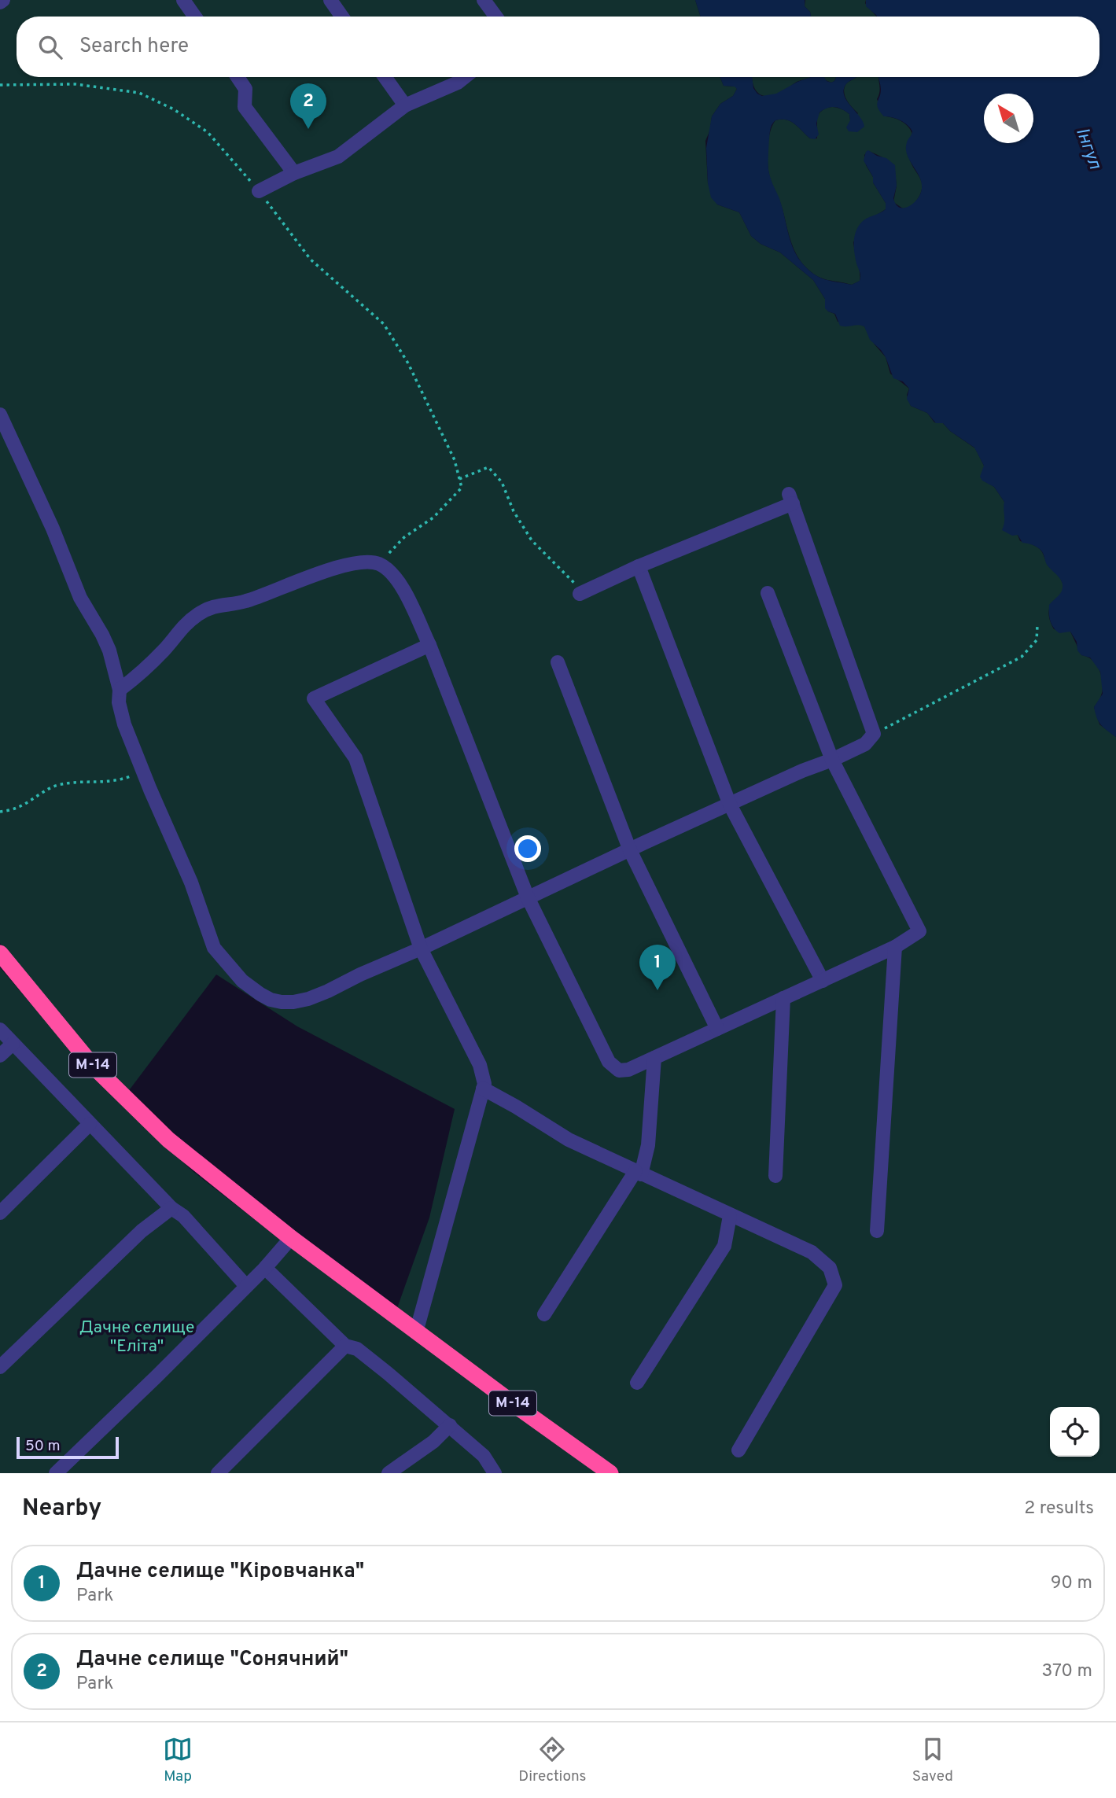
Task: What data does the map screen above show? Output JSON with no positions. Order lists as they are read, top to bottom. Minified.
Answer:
{"streets":{"highway":["М-14"]},"water":["Інгул"],"parks":["Дачне селище \"Еліта\""],"scale_bar":"50 m","north":"top left","page":{"search":"Search here","pins":["2","1"],"scale":"50 m","heading":["Nearby","2 results"],"list":[{"mark":"1","name":"Дачне селище \"Кіровчанка\"","note":"Park","value":"90 m"},{"mark":"2","name":"Дачне селище \"Сонячний\"","note":"Park","value":"370 m"}],"nav":["Map","Directions","Saved"]}}
